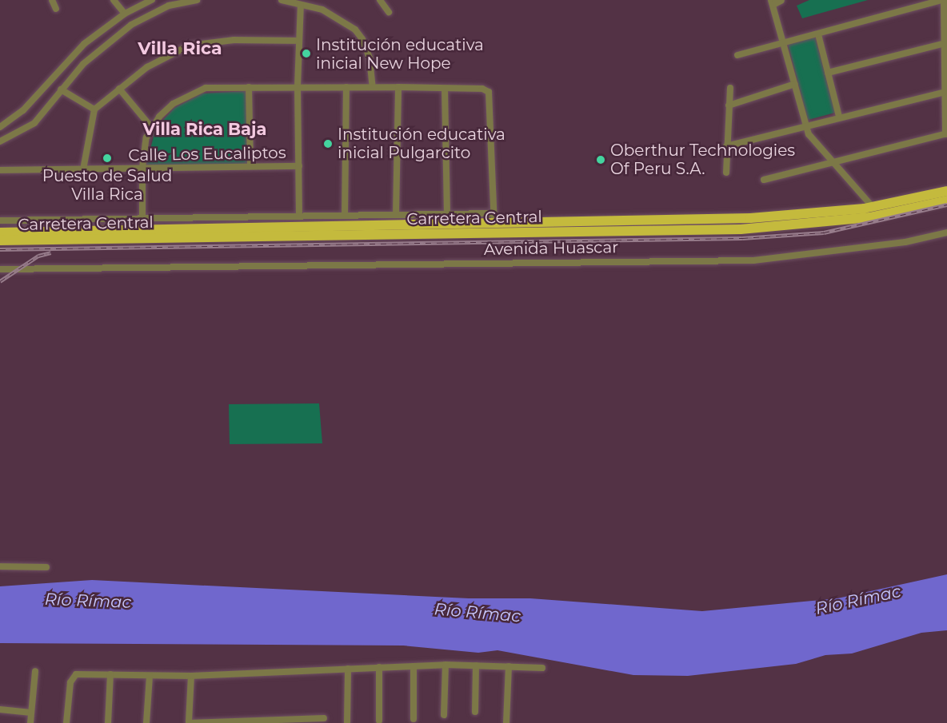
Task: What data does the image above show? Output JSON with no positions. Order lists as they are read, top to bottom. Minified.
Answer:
{"streets":{"highway":["Carretera Central"],"street":["Calle Los Eucaliptos","Avenida Huascar"]},"districts":["Villa Rica","Villa Rica Baja"],"water":["Río Rímac"],"places":["Institución educativa inicial New Hope","Institución educativa inicial Pulgarcito","Puesto de Salud Villa Rica","Oberthur Technologies Of Peru S.A."]}
